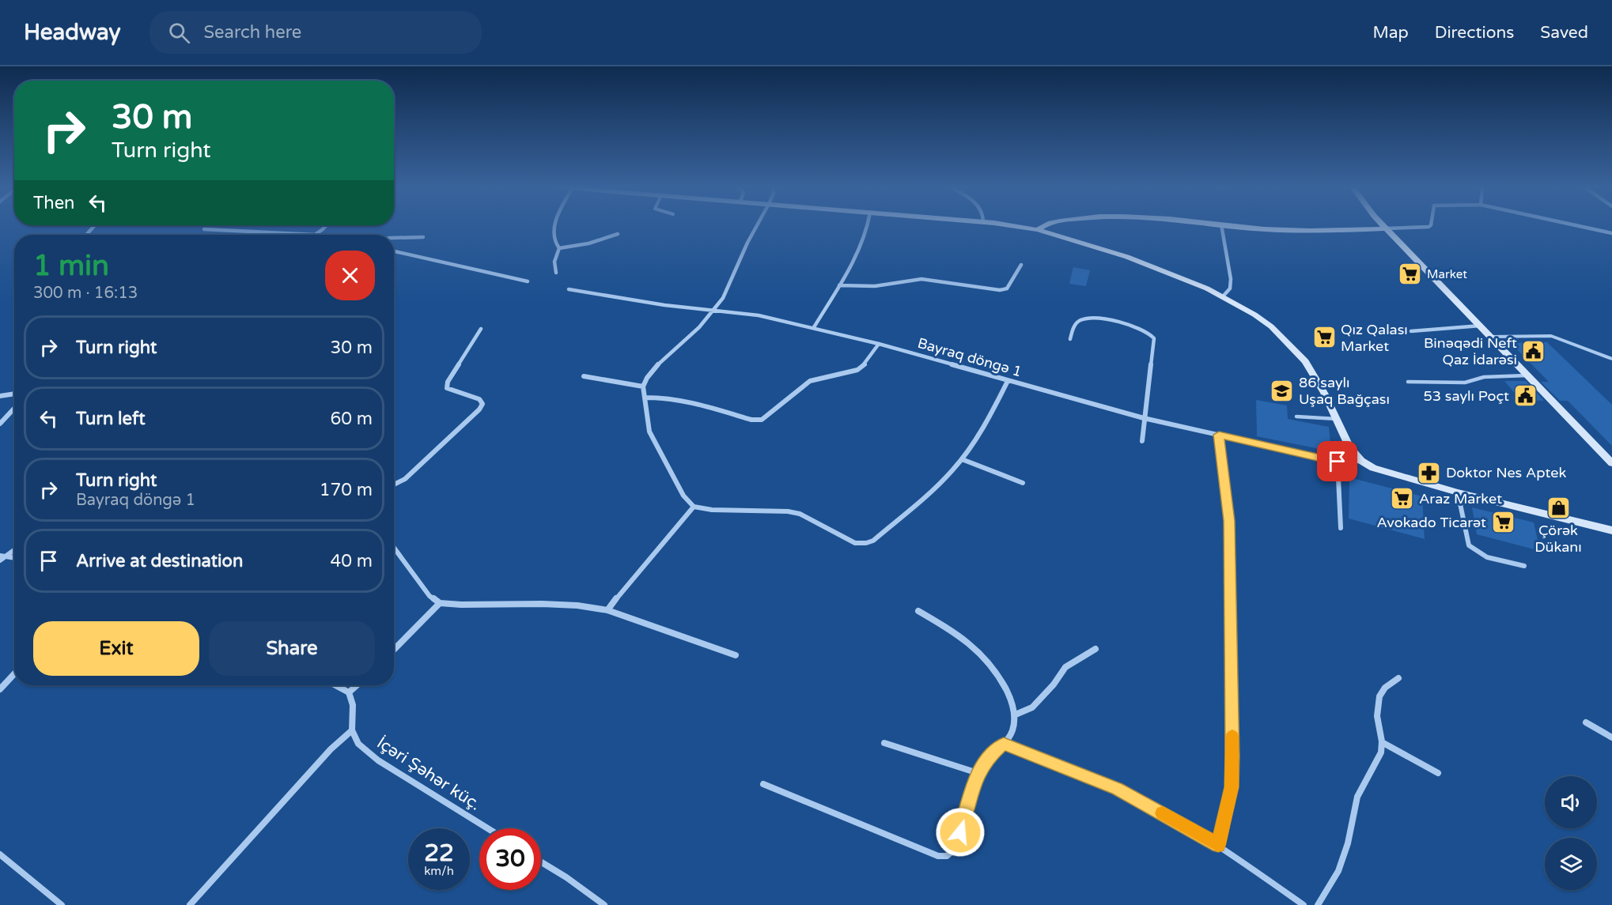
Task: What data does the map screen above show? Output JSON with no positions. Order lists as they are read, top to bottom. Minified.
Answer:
{"streets":{"street":["Bayraq döngə 1","İçəri Şəhər küç."]},"places":{"supermarket":["Market","Qız Qalası Market","Araz Market","Avokado Ticarət"],"public building":["Binəqədi Neft Qaz İdarəsi","53 saylı Poçt"],"school or university":["86 saylı Uşaq Bağçası"],"pharmacy":["Doktor Nes Aptek"],"shop":["Çörək Dükanı"]},"page":{"header":"Headway","search":"Search here","nav":["Map","Directions","Saved"],"turn":["30 m","Turn right"],"then":"Then","heading":["1 min","300 m · 16:13"],"list":[{"name":"Turn right","value":"30 m"},{"name":"Turn left","value":"60 m"},{"name":"Turn right","note":"Bayraq döngə 1","value":"170 m"},{"name":"Arrive at destination","value":"40 m"}],"buttons":["Exit","Share"],"speed":"22 km/h","limit":"30"}}
